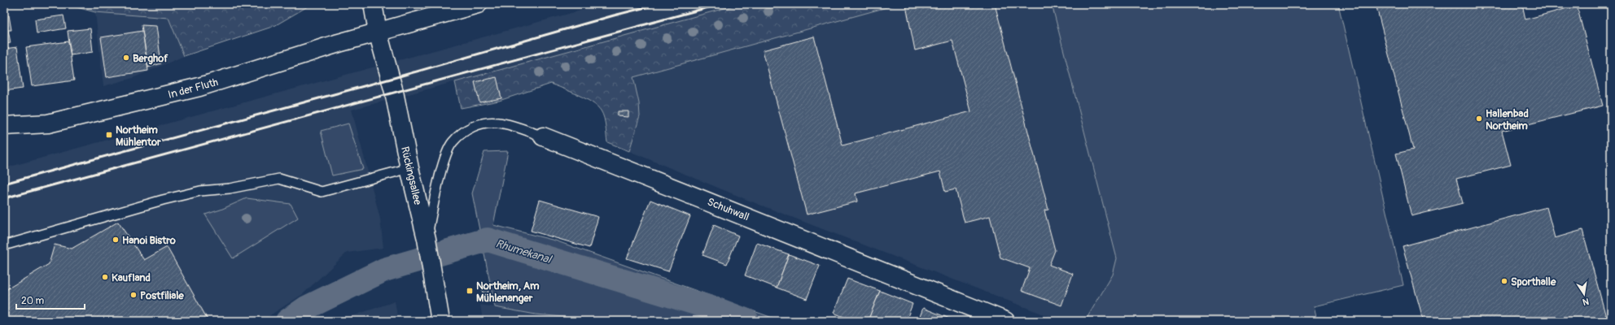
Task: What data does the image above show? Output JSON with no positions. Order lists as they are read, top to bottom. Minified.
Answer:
{"streets":{"street":["In der Fluth","Rückingsallee","Schuhwall"]},"crossings":[["In der Fluth","Rückingsallee"],["Rückingsallee","Schuhwall"]],"water":["Rhumekanal"],"places":{"other":["Berghof","Hallenbad Northeim","Hanoi Bistro","Kaufland","Sporthalle","Postfiliale"],"transit":["Northeim Mühlentor","Northeim, Am Mühlenanger"]},"scale_bar":"20 m","north":"bottom"}
